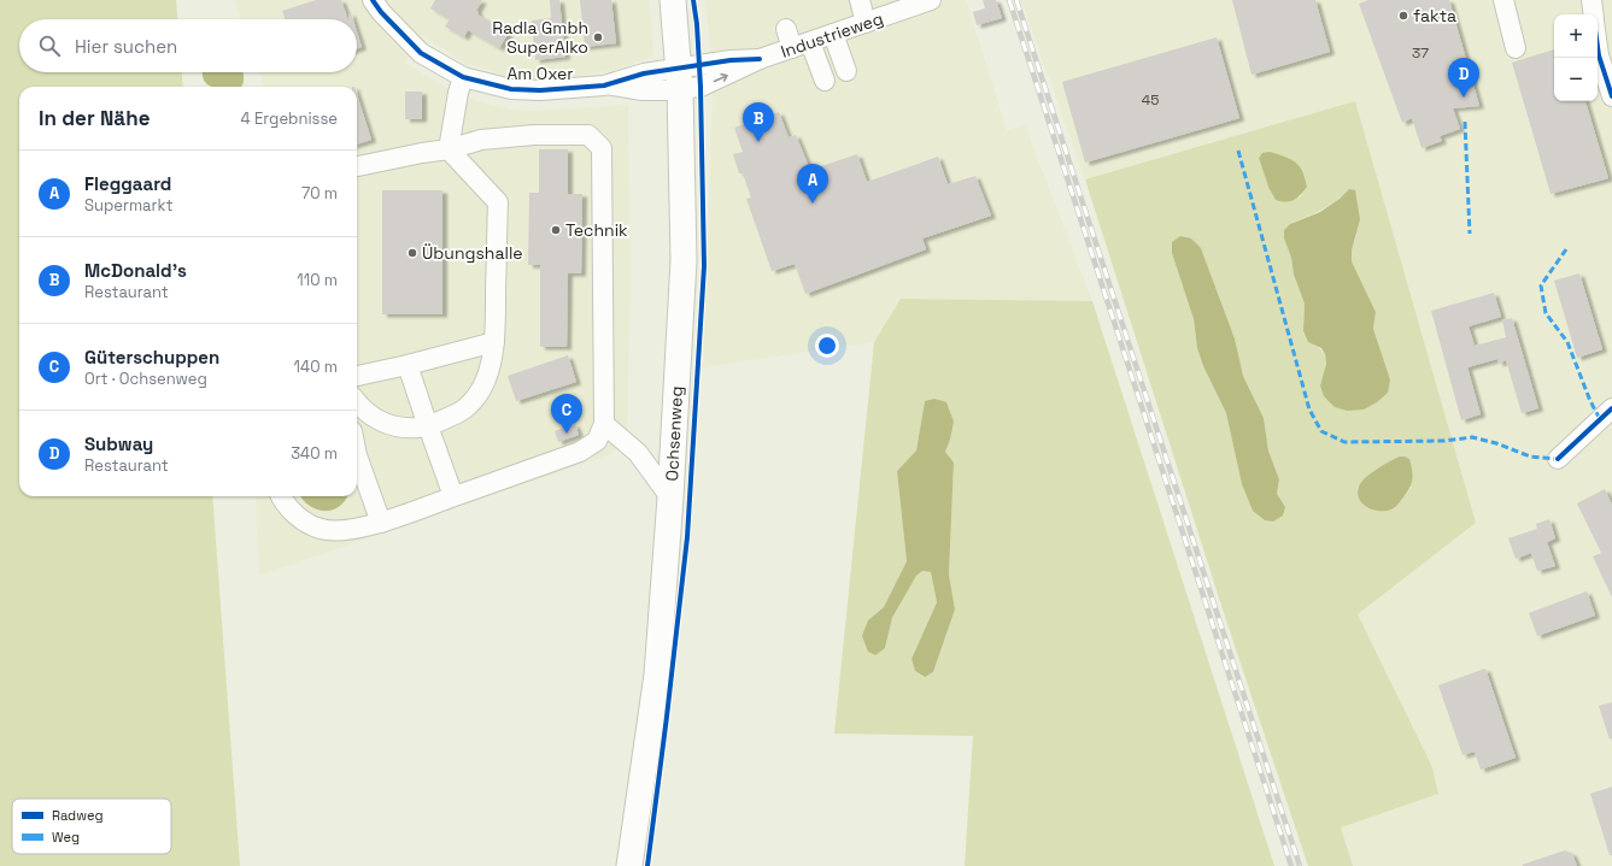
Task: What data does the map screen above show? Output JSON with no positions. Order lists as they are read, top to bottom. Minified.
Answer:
{"streets":{"main road":["Ochsenweg"],"street":["Industrieweg","Am Oxer"]},"crossings":[["Industrieweg","Am Oxer"],["Industrieweg","Ochsenweg"],["Am Oxer","Ochsenweg"]],"places":["fakta","Radla Gmbh SuperAlko","Technik","Übungshalle"],"house_numbers":["37","45"],"legend":["Radweg","Weg"],"page":{"map_buttons":["+","−"],"search":"Hier suchen","pins":["D","B","A","C"],"heading":["In der Nähe","4 Ergebnisse"],"list":[{"mark":"A","name":"Fleggaard","note":"Supermarkt","value":"70 m"},{"mark":"B","name":"McDonald's","note":"Restaurant","value":"110 m"},{"mark":"C","name":"Güterschuppen","note":"Ort · Ochsenweg","value":"140 m"},{"mark":"D","name":"Subway","note":"Restaurant","value":"340 m"}]}}
